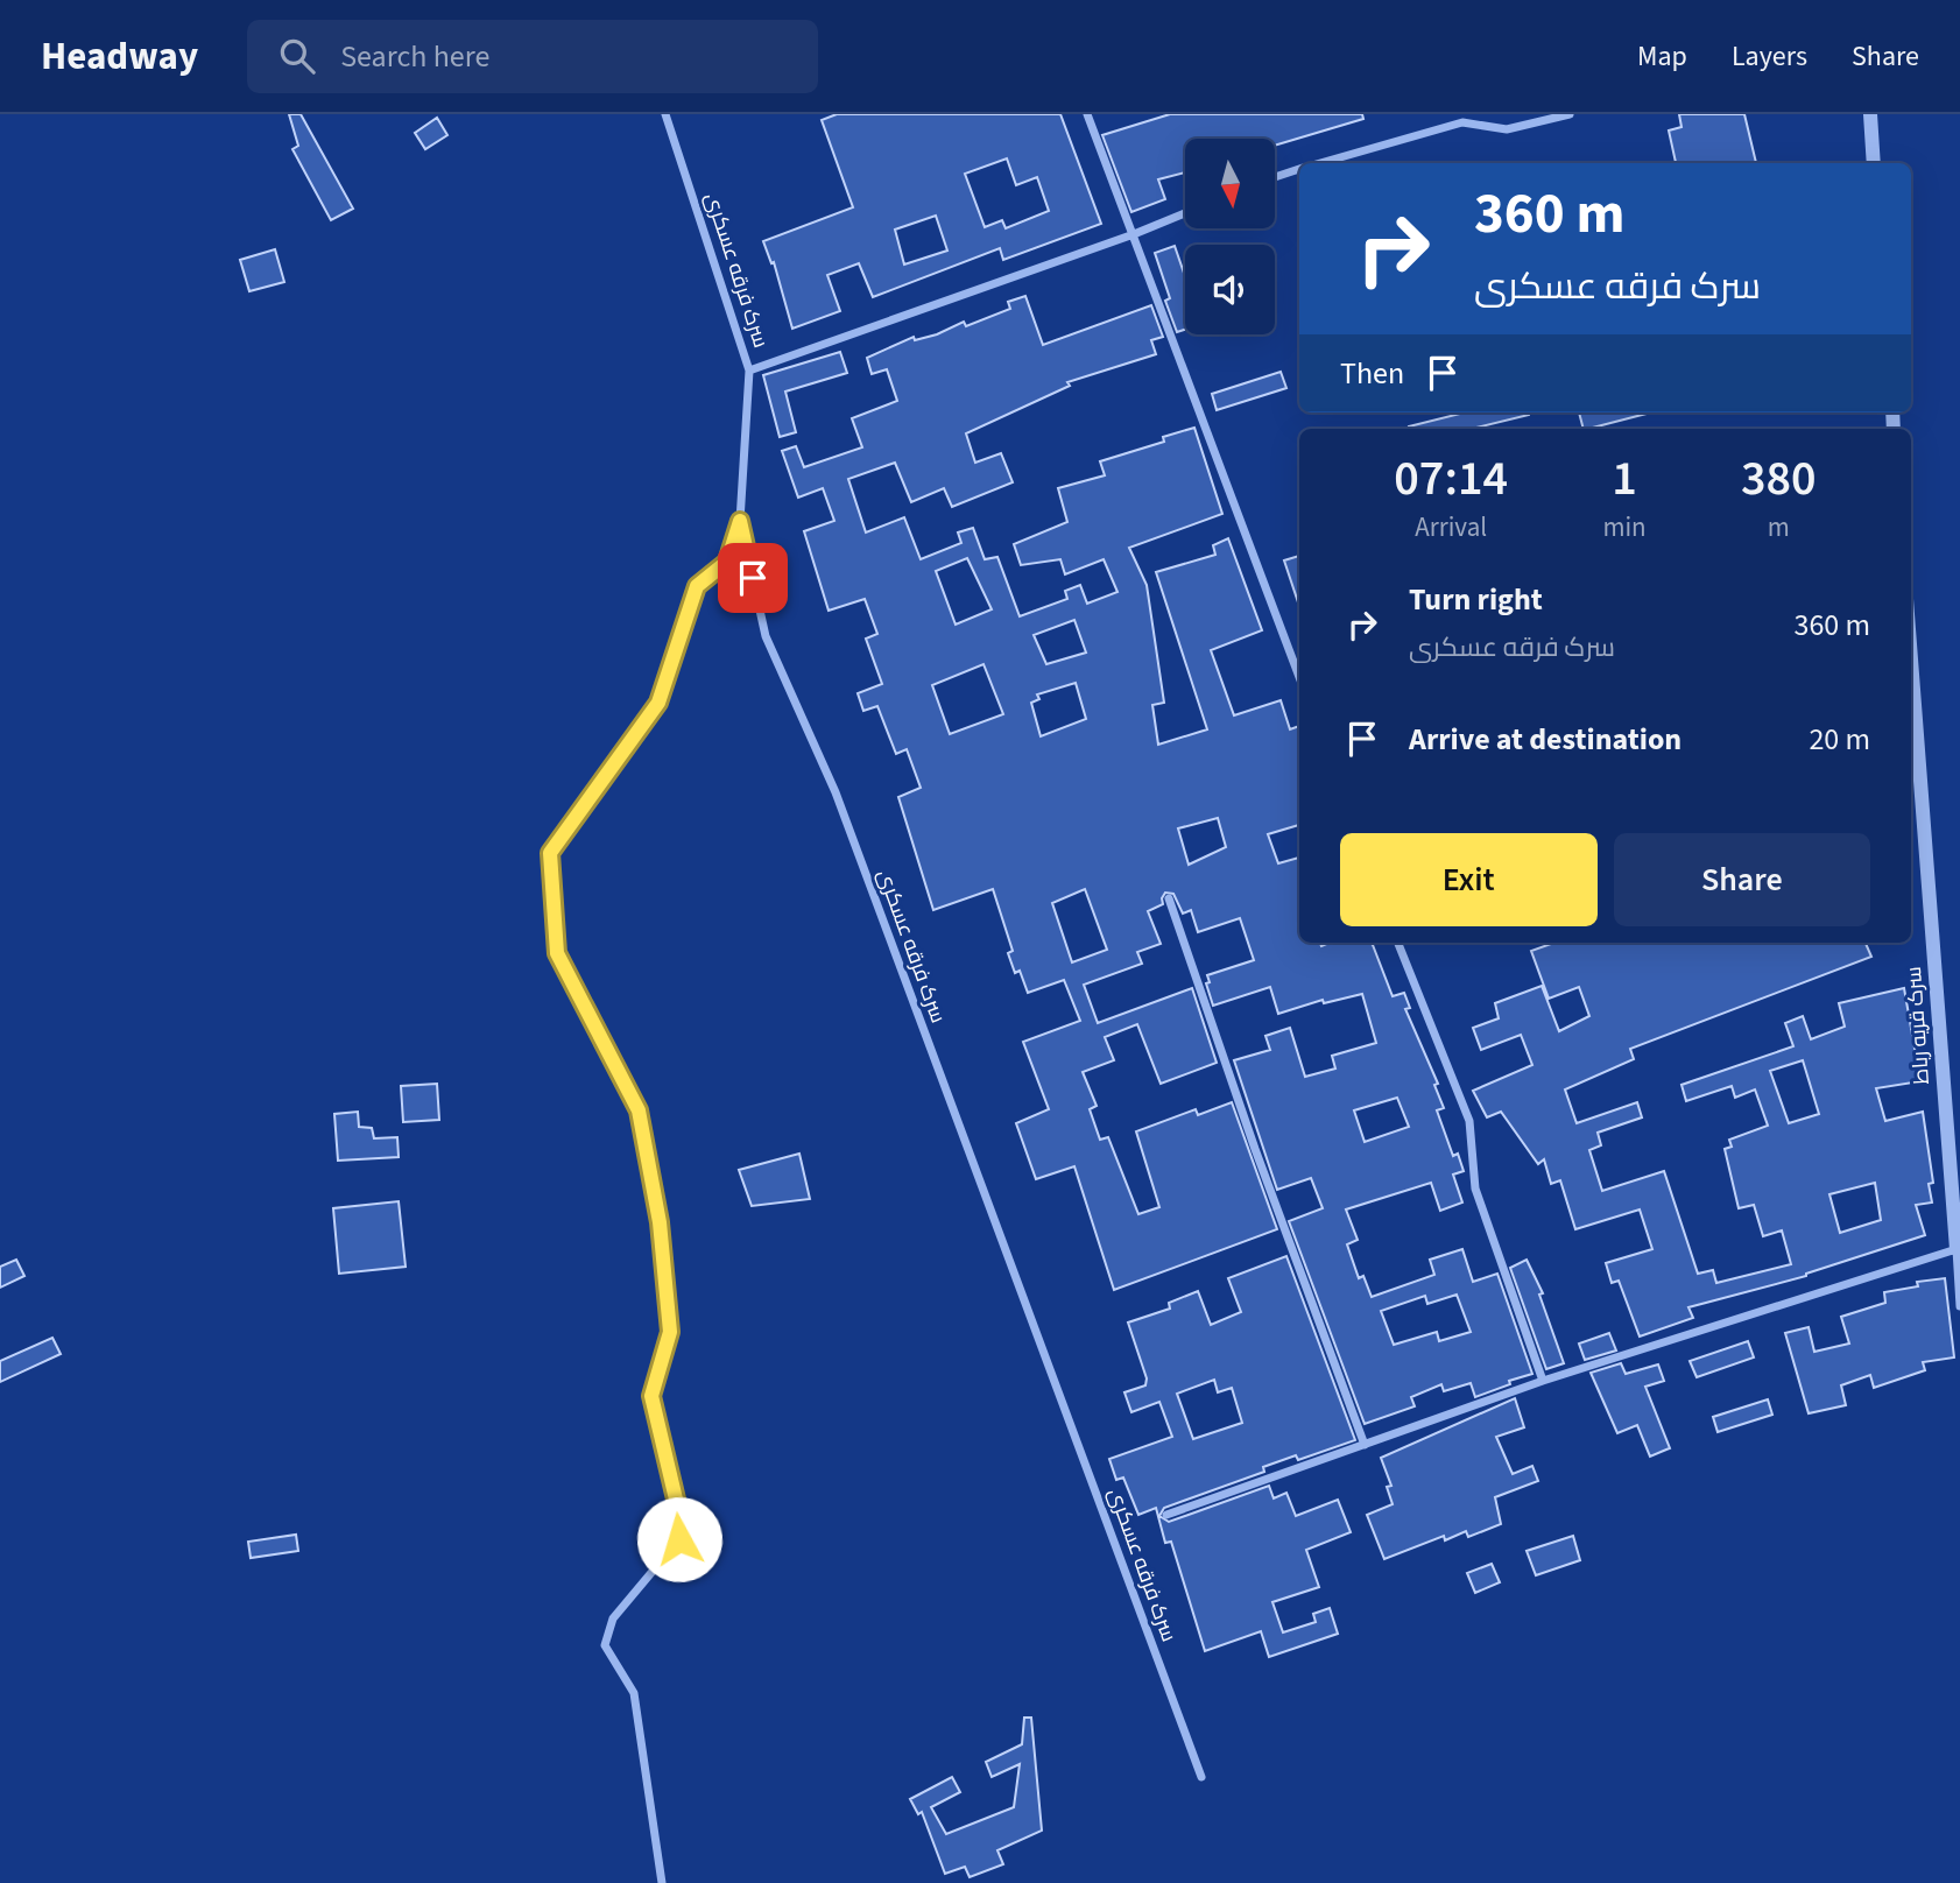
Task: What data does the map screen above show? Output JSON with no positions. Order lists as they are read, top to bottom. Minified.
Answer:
{"streets":{"street":["سرک فرقه عسکری","سرک قریه رباط"]},"north":"bottom","page":{"header":"Headway","search":"Search here","nav":["Map","Layers","Share"],"turn":["360 m","سرک فرقه عسکری"],"then":"Then","eta":["07:14","Arrival","1","min","380","m"],"list":[{"name":"Turn right","note":"سرک فرقه عسکری","value":"360 m"},{"name":"Arrive at destination","value":"20 m"}],"buttons":["Exit","Share"]}}
